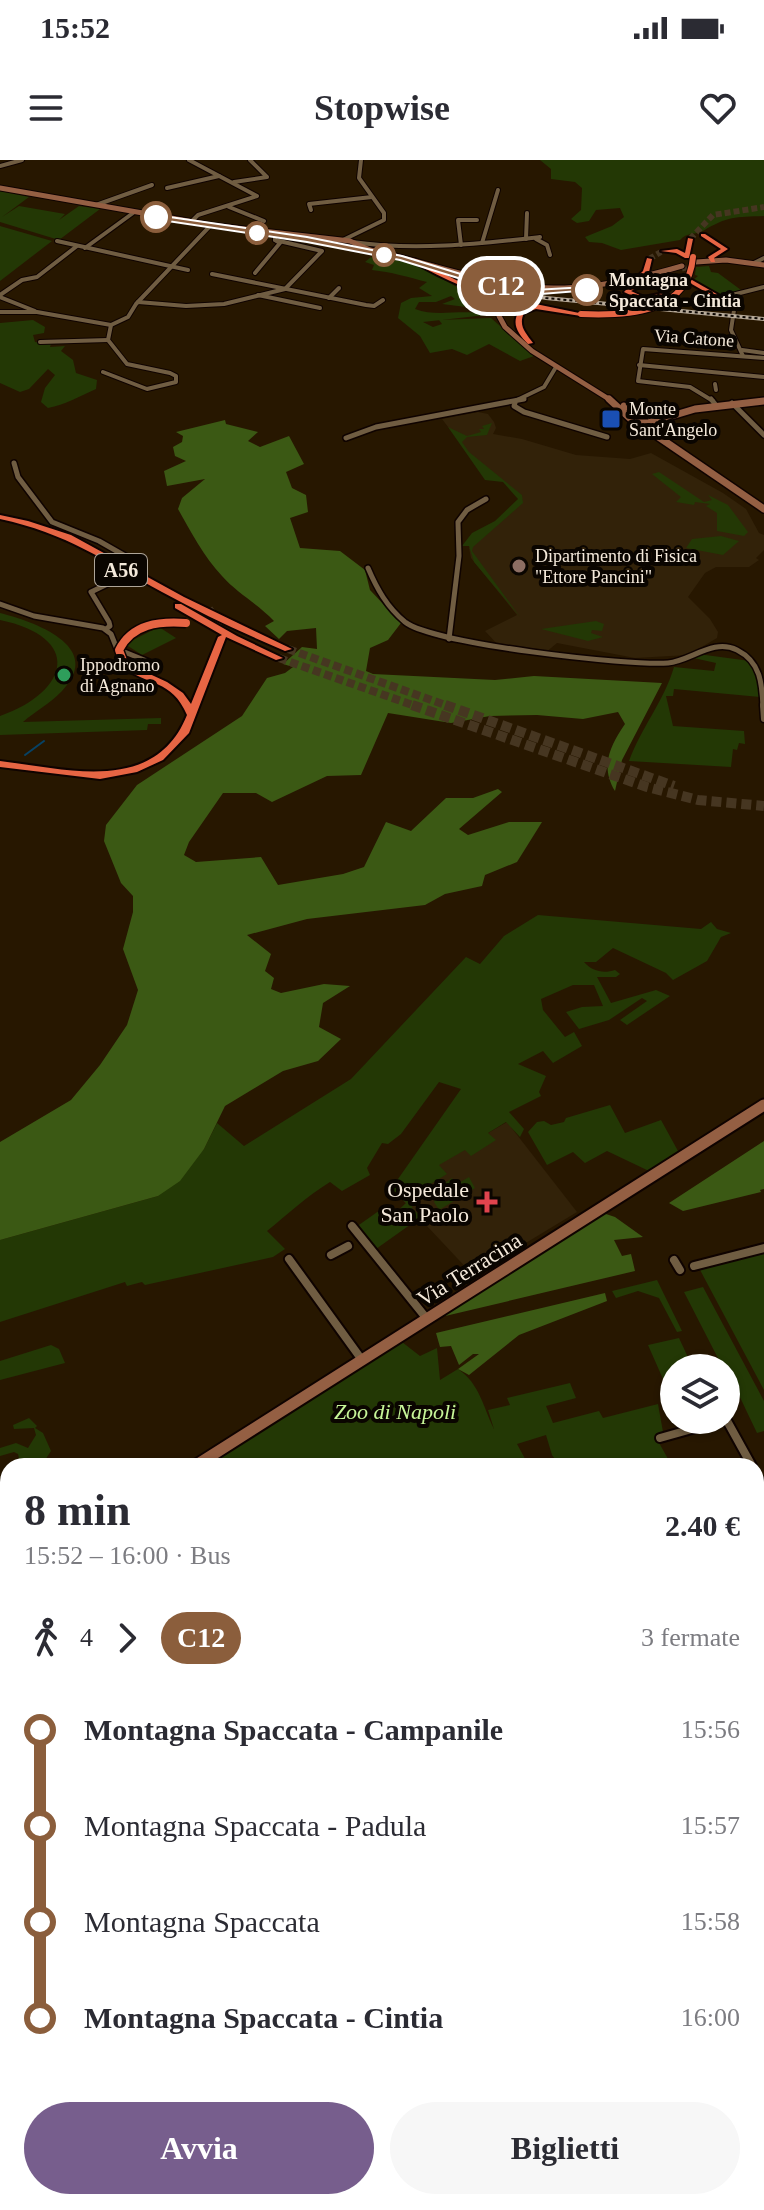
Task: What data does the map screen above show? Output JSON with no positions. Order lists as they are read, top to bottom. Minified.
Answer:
{"streets":{"highway":["A56"],"main road":["Via Terracina"],"street":["Via Catone"]},"parks":["Zoo di Napoli"],"places":{"other":["Montagna Spaccata - Cintia","Dipartimento di Fisica \"Ettore Pancini\"","Ippodromo di Agnano"],"transit":["Monte Sant'Angelo"],"health":["Ospedale San Paolo"]},"lines":["bus line C12"],"page":{"status":"15:52","header":"Stopwise","on_map":"C12","heading":["8 min","15:52 – 16:00 · Bus","2.40 €"],"legs":["4","C12","3 fermate"],"list":[{"name":"Montagna Spaccata - Campanile","value":"15:56"},{"name":"Montagna Spaccata - Padula","value":"15:57"},{"name":"Montagna Spaccata","value":"15:58"},{"name":"Montagna Spaccata - Cintia","value":"16:00"}],"buttons":["Avvia","Biglietti"]}}
